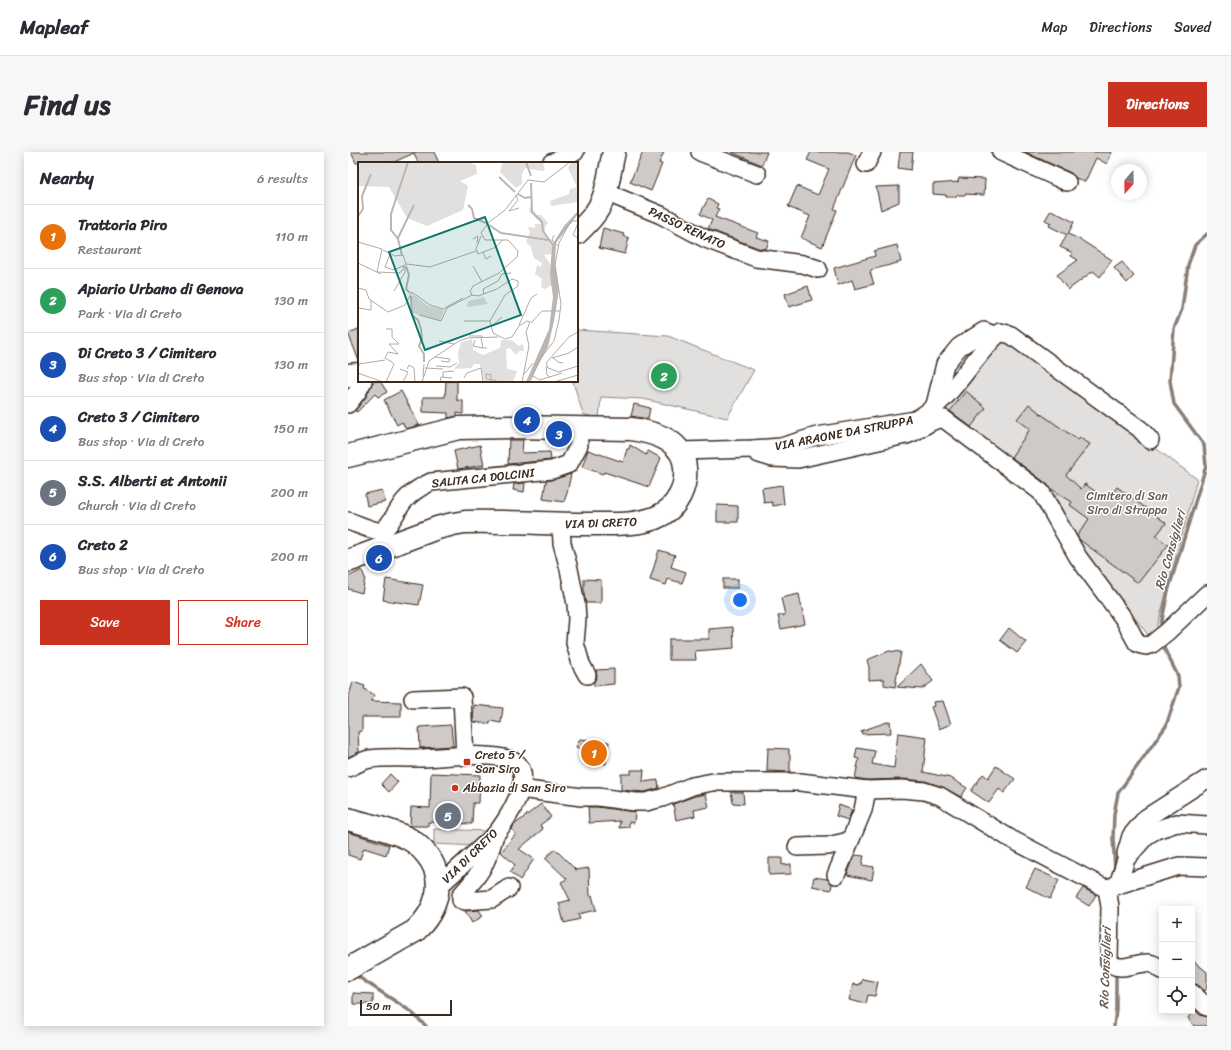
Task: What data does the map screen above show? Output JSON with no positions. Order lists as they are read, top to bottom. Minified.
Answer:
{"streets":{"main road":["VIA DI CRETO"],"street":["PASSO RENATO","VIA ARAONE DA STRUPPA","SALITA CA DOLCINI"]},"crossings":[["VIA ARAONE DA STRUPPA","VIA DI CRETO"]],"water":["Rio Consiglieri"],"parks":["Cimitero di San Siro di Struppa"],"places":{"transit":["Creto 5 / San Siro"],"other":["Abbazia di San Siro"]},"scale_bar":"50 m","north":"bottom","page":{"header":"Mapleaf","nav":["Map","Directions","Saved"],"title":"Find us","buttons":["Directions",["Save","Share"]],"heading":["Nearby","6 results"],"list":[{"mark":"1","name":"Trattoria Piro","note":"Restaurant","value":"110 m"},{"mark":"2","name":"Apiario Urbano di Genova","note":"Park · Via di Creto","value":"130 m"},{"mark":"3","name":"Di Creto 3 / Cimitero","note":"Bus stop · Via di Creto","value":"130 m"},{"mark":"4","name":"Creto 3 / Cimitero","note":"Bus stop · Via di Creto","value":"150 m"},{"mark":"5","name":"S.S. Alberti et Antonii","note":"Church · Via di Creto","value":"200 m"},{"mark":"6","name":"Creto 2","note":"Bus stop · Via di Creto","value":"200 m"}],"pins":["2","4","3","6","1","5"],"map_buttons":["+","−"],"scale":"50 m"}}
